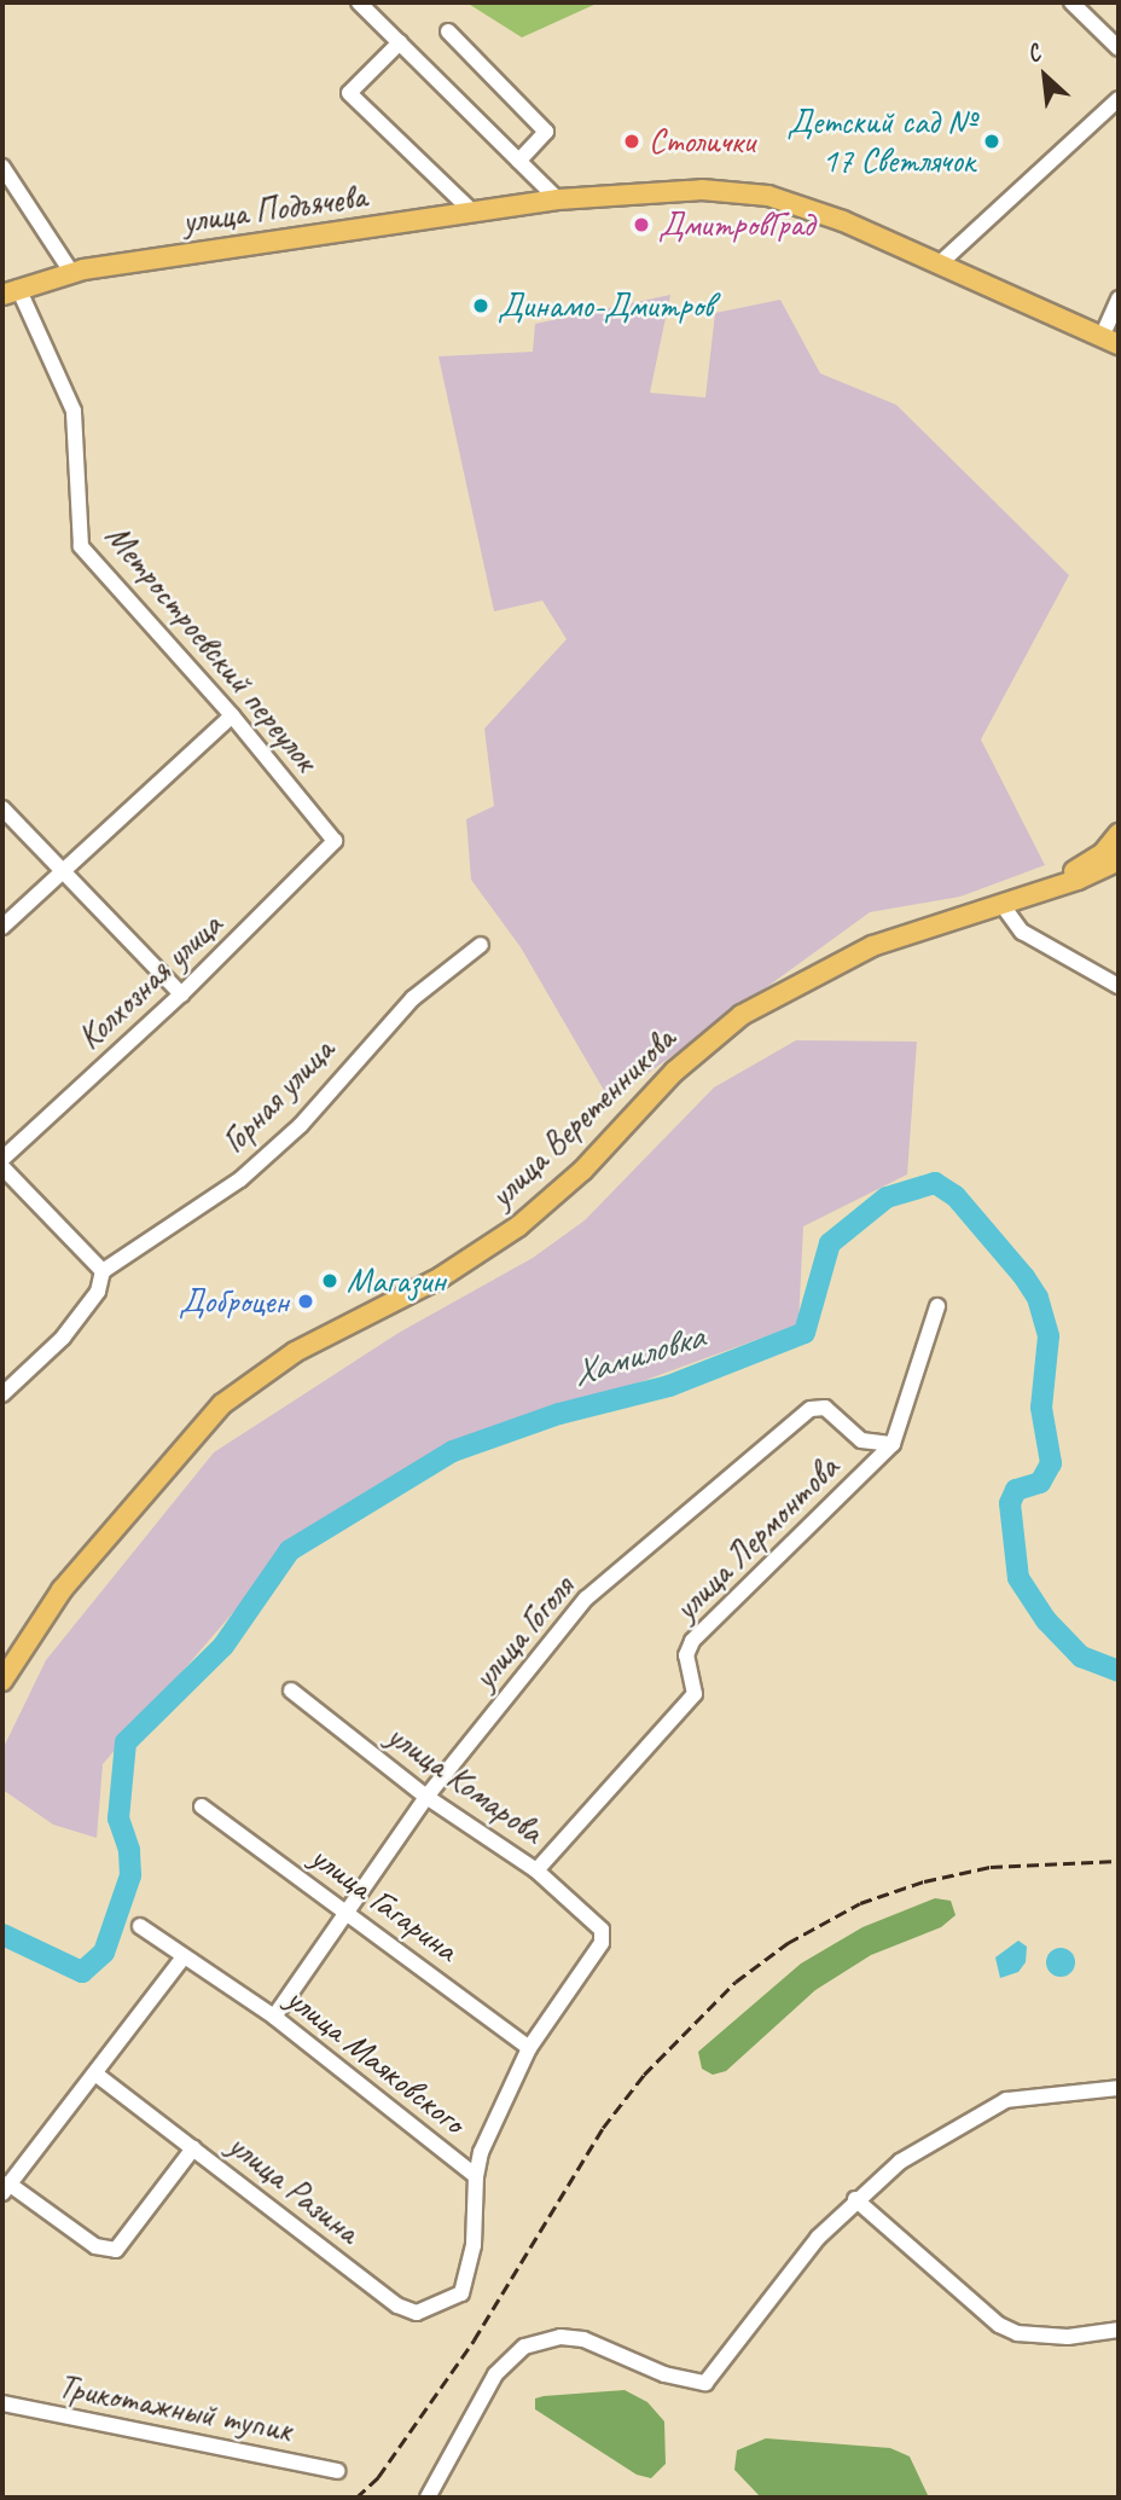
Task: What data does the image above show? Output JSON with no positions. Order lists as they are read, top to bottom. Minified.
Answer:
{"streets":{"main road":["улица Подъячева","улица Веретенникова"],"street":["Метростроевский переулок","Колхозная улица","Горная улица","улица Лермонтова","улица Гоголя","улица Комарова","улица Гагарина","улица Маяковского","улица Разина","Трикотажный тупик"]},"crossings":[["улица Подъячева","Метростроевский переулок"],["Метростроевский переулок","Колхозная улица"],["улица Лермонтова","улица Гоголя"],["улица Лермонтова","улица Комарова"],["улица Гоголя","улица Комарова"],["улица Гоголя","улица Гагарина"],["улица Гоголя","улица Маяковского"],["улица Комарова","улица Гагарина"],["улица Маяковского","улица Разина"]],"water":["Хамиловка"],"places":["Столички","Детский сад № 17 Светлячок","ДмитровГрад","Динамо-Дмитров","Магазин","Доброцен"],"north":"top left"}
